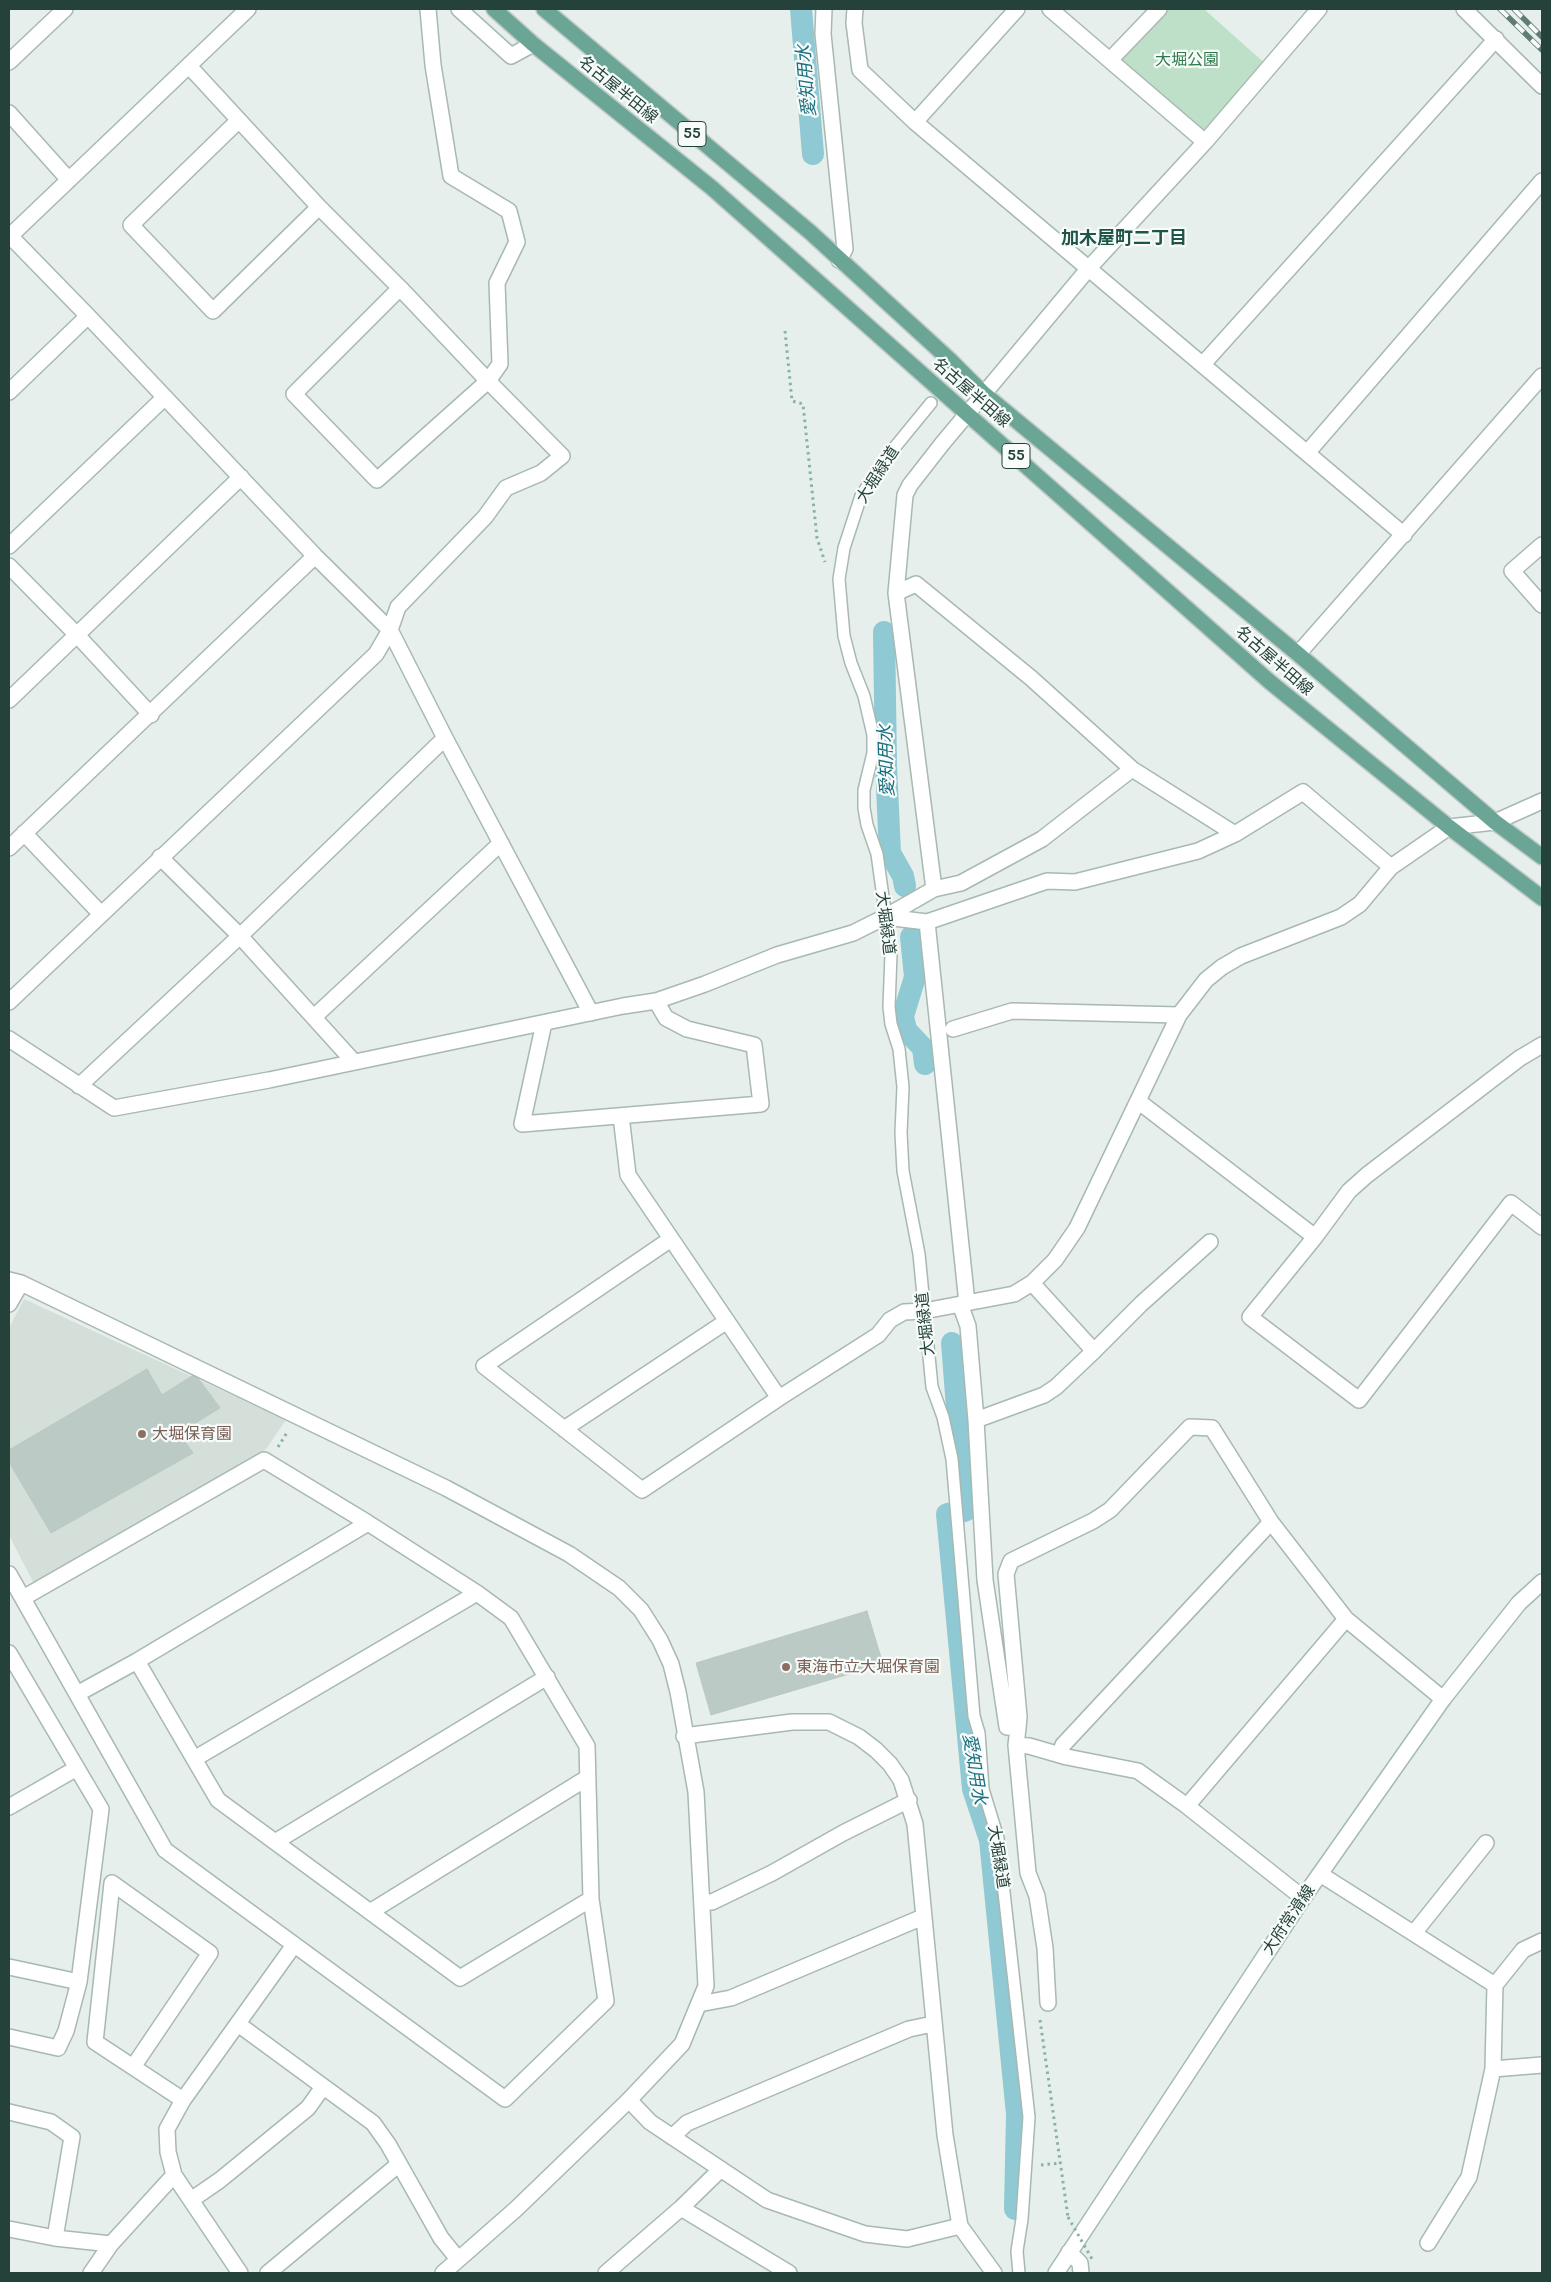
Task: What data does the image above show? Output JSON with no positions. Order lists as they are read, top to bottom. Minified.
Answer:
{"streets":{"main road":["名古屋半田線","55"],"street":["大府常滑線"],"lane":["大堀緑道"]},"districts":["加木屋町二丁目"],"water":["愛知用水"],"parks":["大堀公園"],"places":["大堀保育園","東海市立大堀保育園"]}
